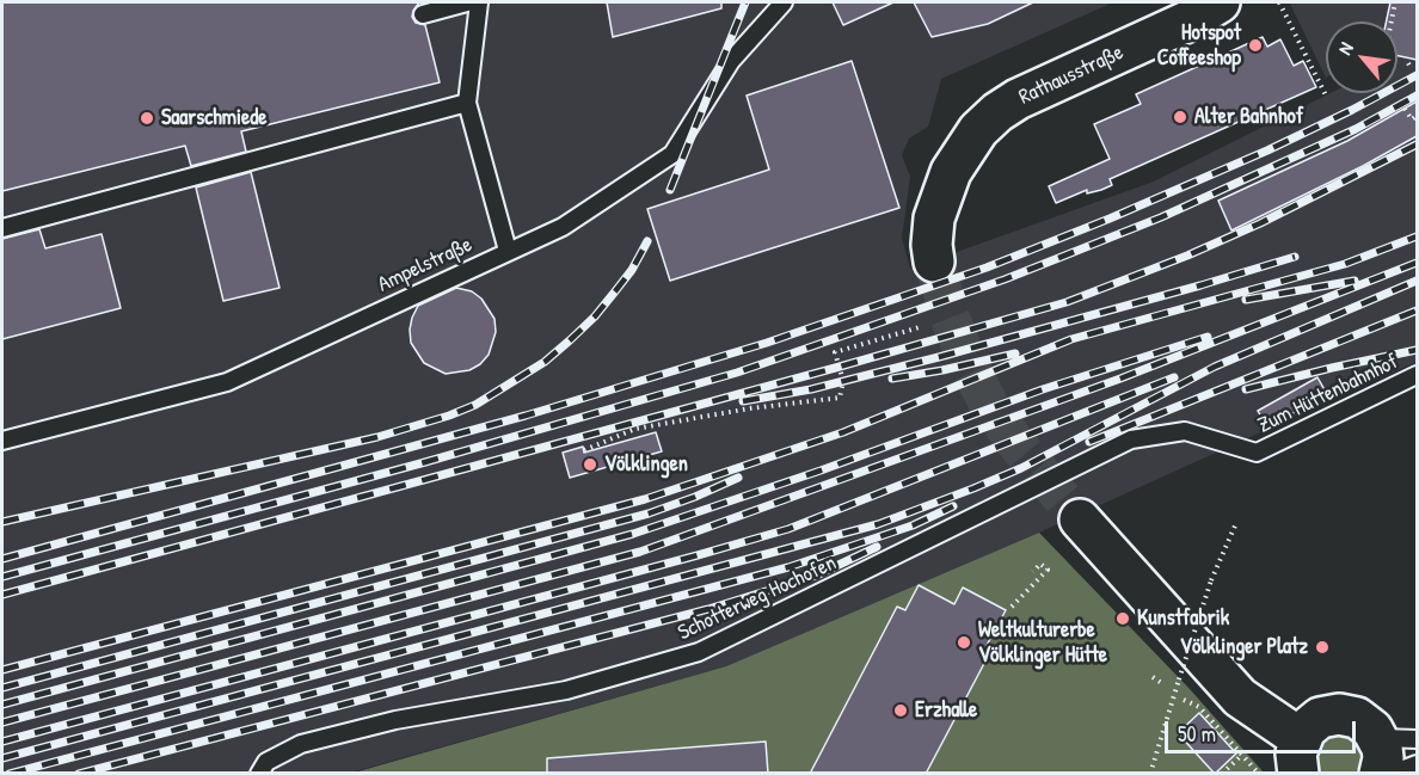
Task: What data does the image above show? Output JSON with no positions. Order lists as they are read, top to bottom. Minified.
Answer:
{"streets":{"main road":["Rathausstraße"],"lane":["Ampelstraße","Zum Hüttenbahnhof","Schotterweg Hochofen"]},"crossings":[["Zum Hüttenbahnhof","Schotterweg Hochofen"]],"places":["Hotspot Coffeeshop","Alter Bahnhof","Saarschmiede","Völklingen","Kunstfabrik","Weltkulturerbe Völklinger Hütte","Völklinger Platz","Erzhalle"],"scale_bar":"50 m","north":"top left"}
